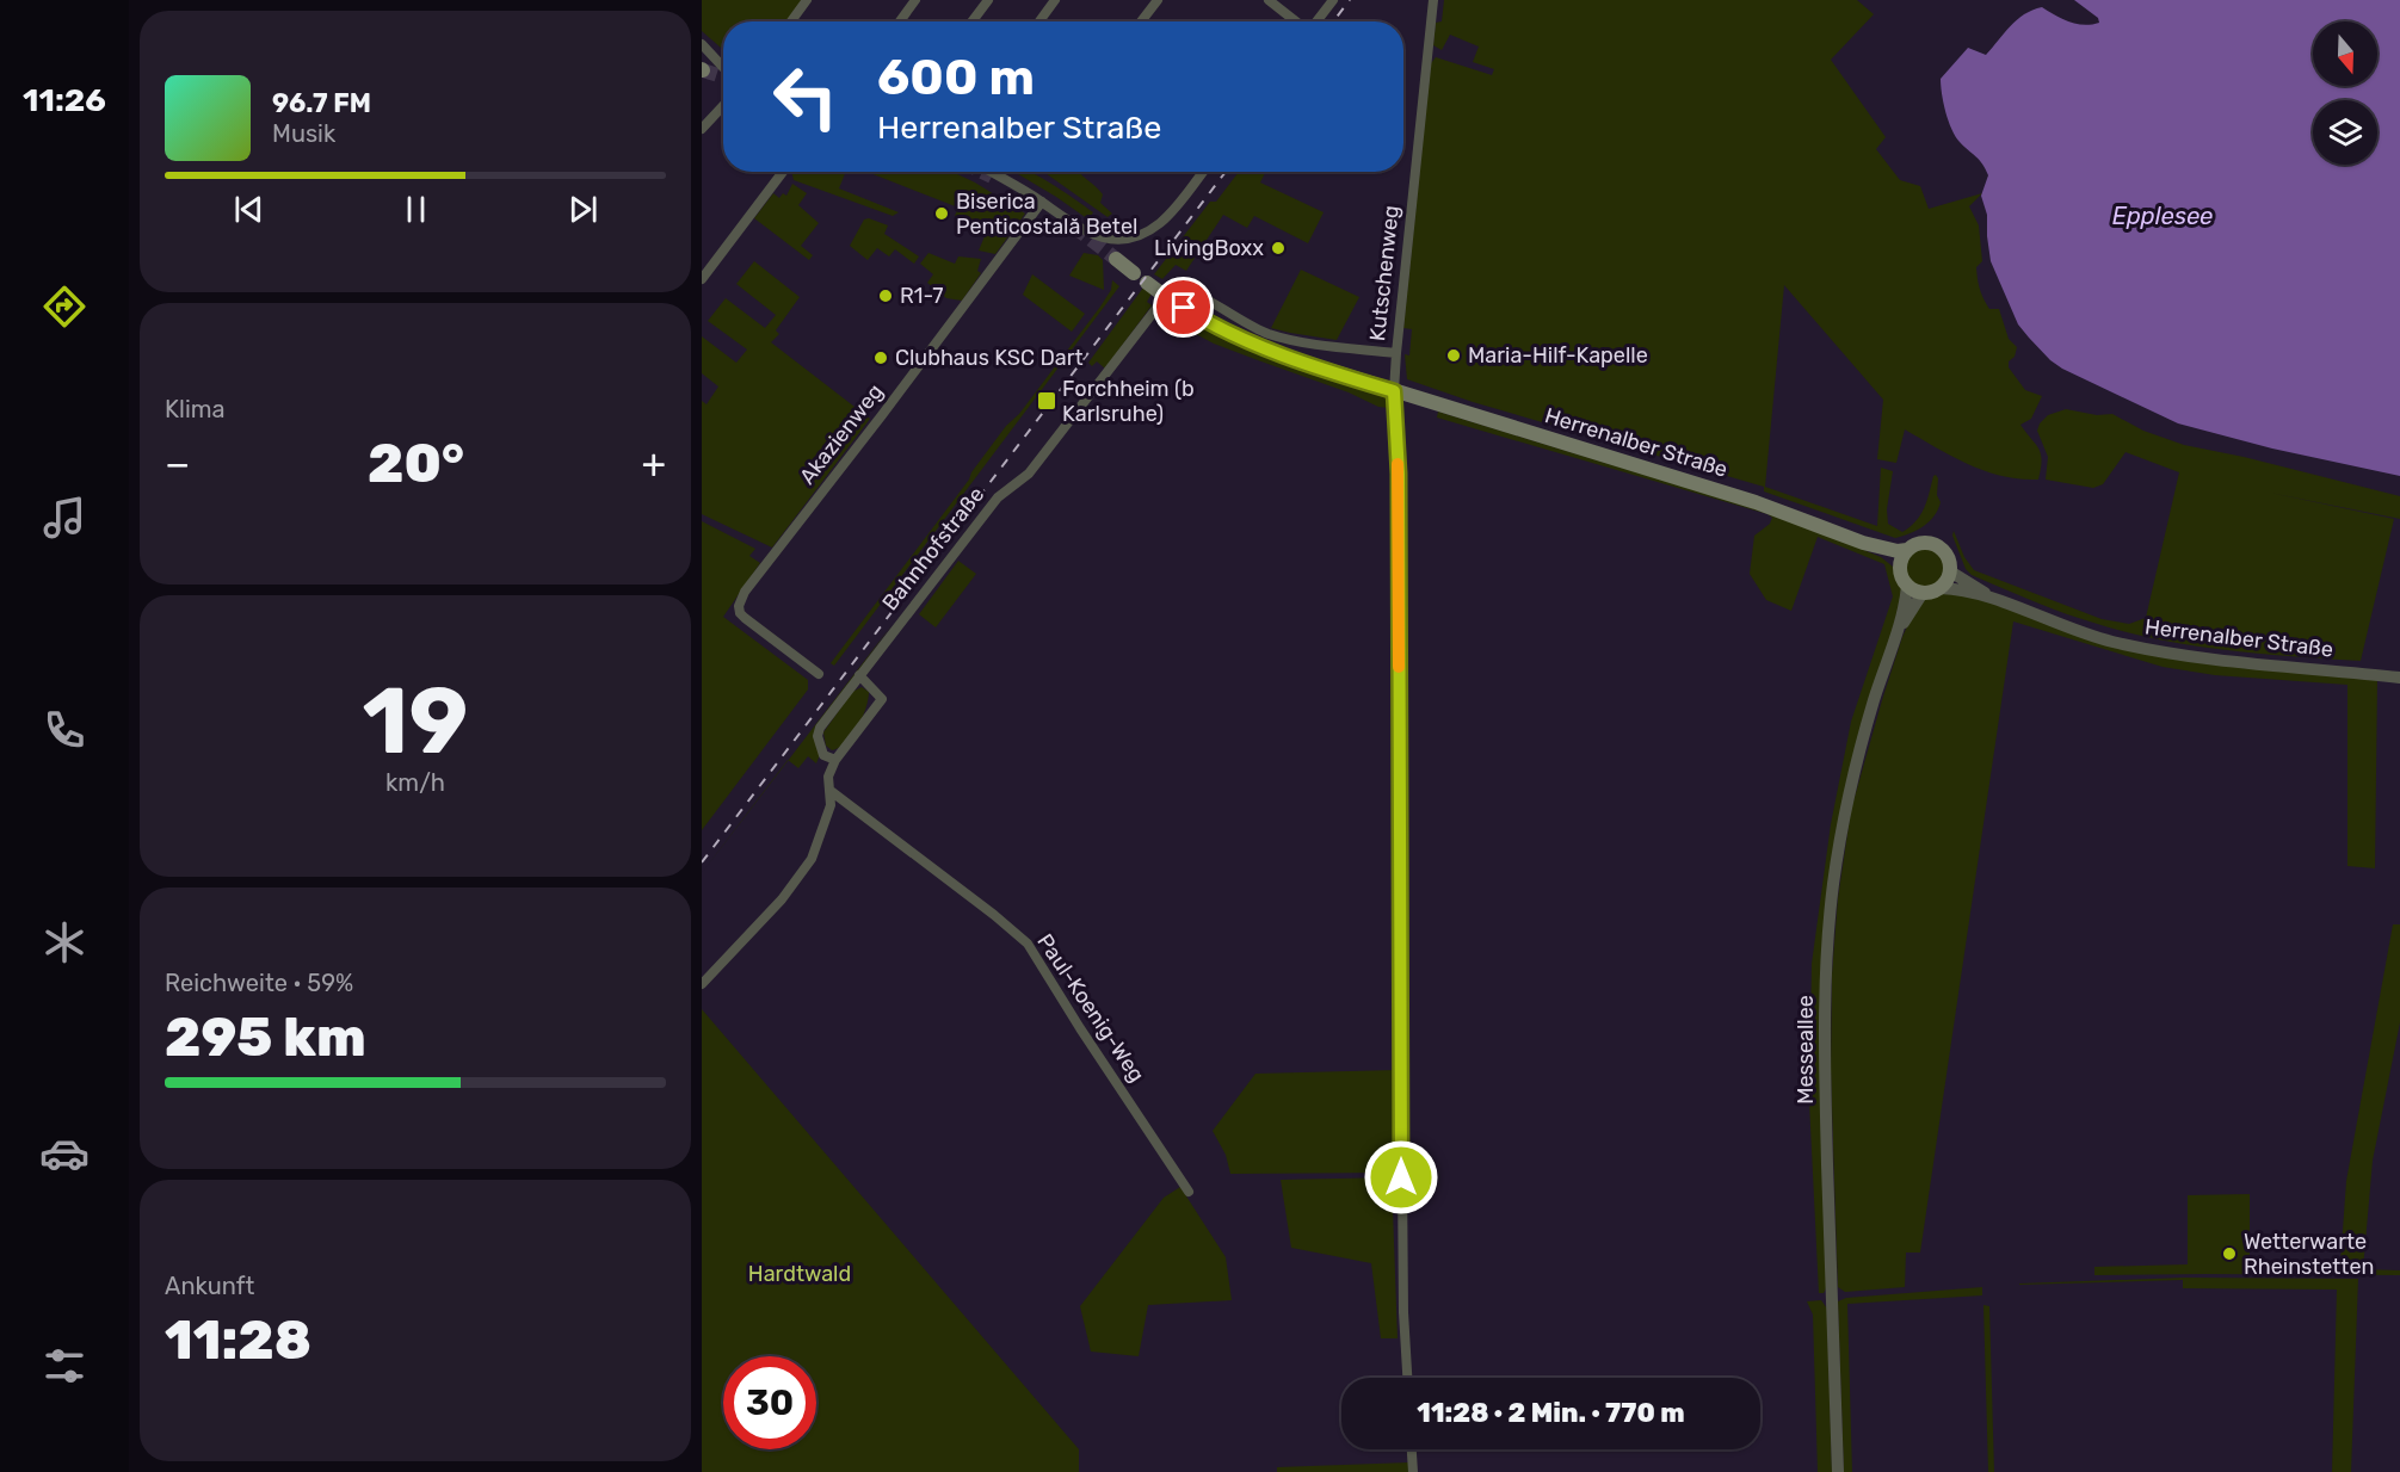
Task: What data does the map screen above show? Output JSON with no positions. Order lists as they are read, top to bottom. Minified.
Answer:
{"streets":{"main road":["Herrenalber Straße"],"street":["Kutschenweg","Akazienweg","Bahnhofstraße","Paul-Koenig-Weg","Messeallee"]},"crossings":[["Kutschenweg","Herrenalber Straße"],["Herrenalber Straße","Bahnhofstraße"],["Herrenalber Straße","Messeallee"]],"water":["Epplesee"],"parks":["Hardtwald"],"places":{"other":["Biserica Penticostală Betel","LivingBoxx","R1-7","Maria-Hilf-Kapelle","Clubhaus KSC Dart","Wetterwarte Rheinstetten"],"transit":["Forchheim (b Karlsruhe)"]},"north":"bottom","page":{"tabs":"11:26","turn":["600 m","Herrenalber Straße"],"song":["96.7 FM","Musik"],"tile":["Klima",["19","km/h"],["Reichweite · 59%","295 km"],["Ankunft","11:28"]],"heat":["−","20°","+"],"limit":"30","trip":"11:28 · 2 Min. · 770 m"}}
